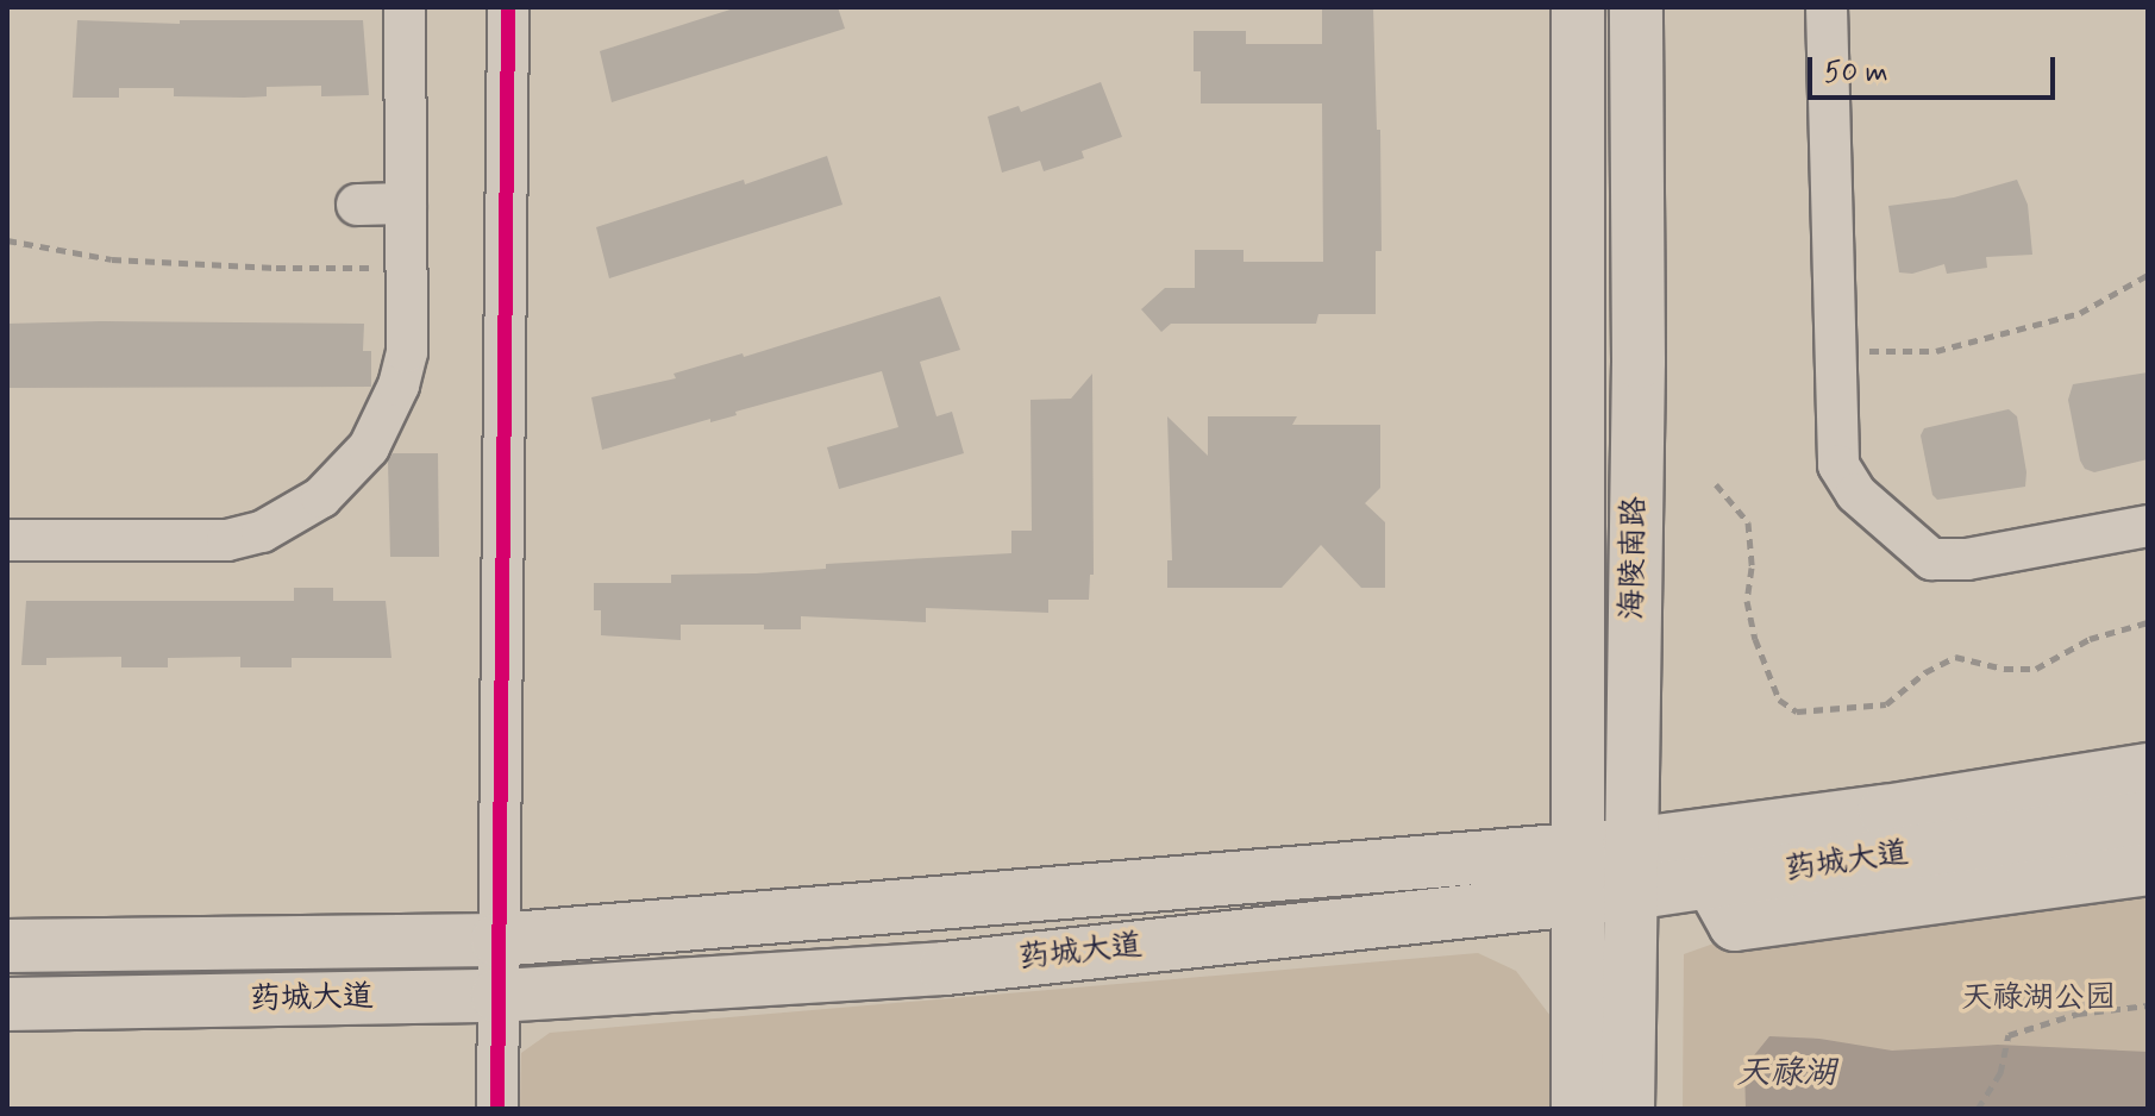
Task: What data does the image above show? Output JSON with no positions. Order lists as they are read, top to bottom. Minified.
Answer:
{"streets":{"main road":["海陵南路","药城大道"]},"crossings":[["海陵南路","药城大道"]],"water":["天禄湖"],"parks":["天禄湖公园"],"scale_bar":"50 m"}
